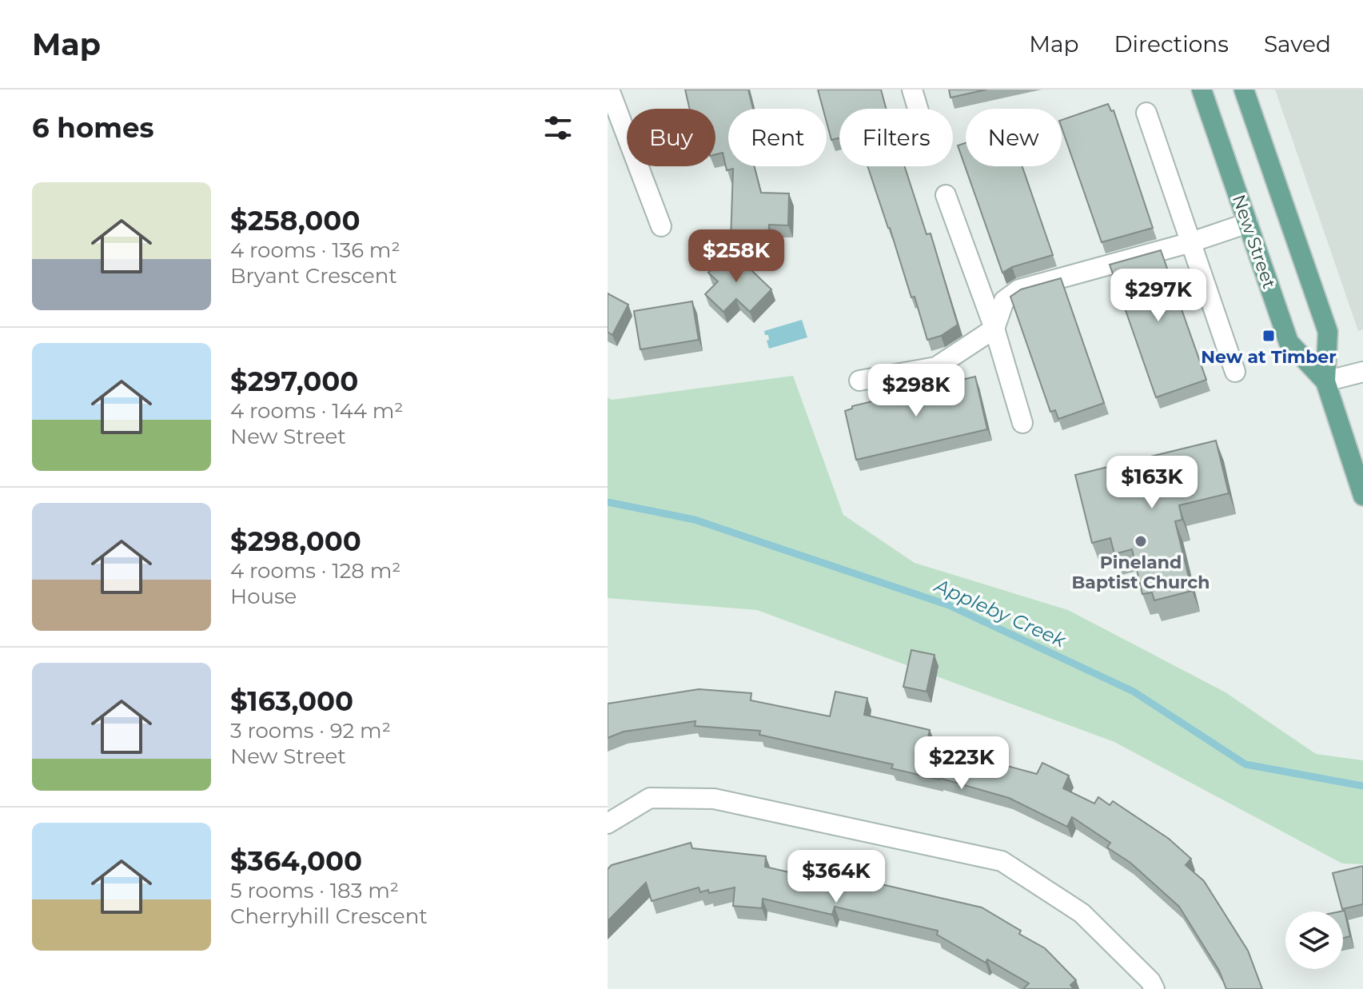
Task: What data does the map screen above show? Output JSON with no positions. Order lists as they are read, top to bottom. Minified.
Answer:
{"streets":{"main road":["New Street"]},"water":["Appleby Creek"],"places":{"transit":["New at Timber"],"other":["Pineland Baptist Church"]},"page":{"header":"Map","nav":["Map","Directions","Saved"],"heading":"6 homes","chip":["Buy","Rent","Filters","New"],"list":[{"name":"$258,000","note":"4 rooms · 136 m² · Bryant Crescent"},{"name":"$297,000","note":"4 rooms · 144 m² · New Street"},{"name":"$298,000","note":"4 rooms · 128 m² · House"},{"name":"$163,000","note":"3 rooms · 92 m² · New Street"},{"name":"$364,000","note":"5 rooms · 183 m² · Cherryhill Crescent"}],"price":["$258K","$297K","$298K","$163K","$223K","$364K"]}}
